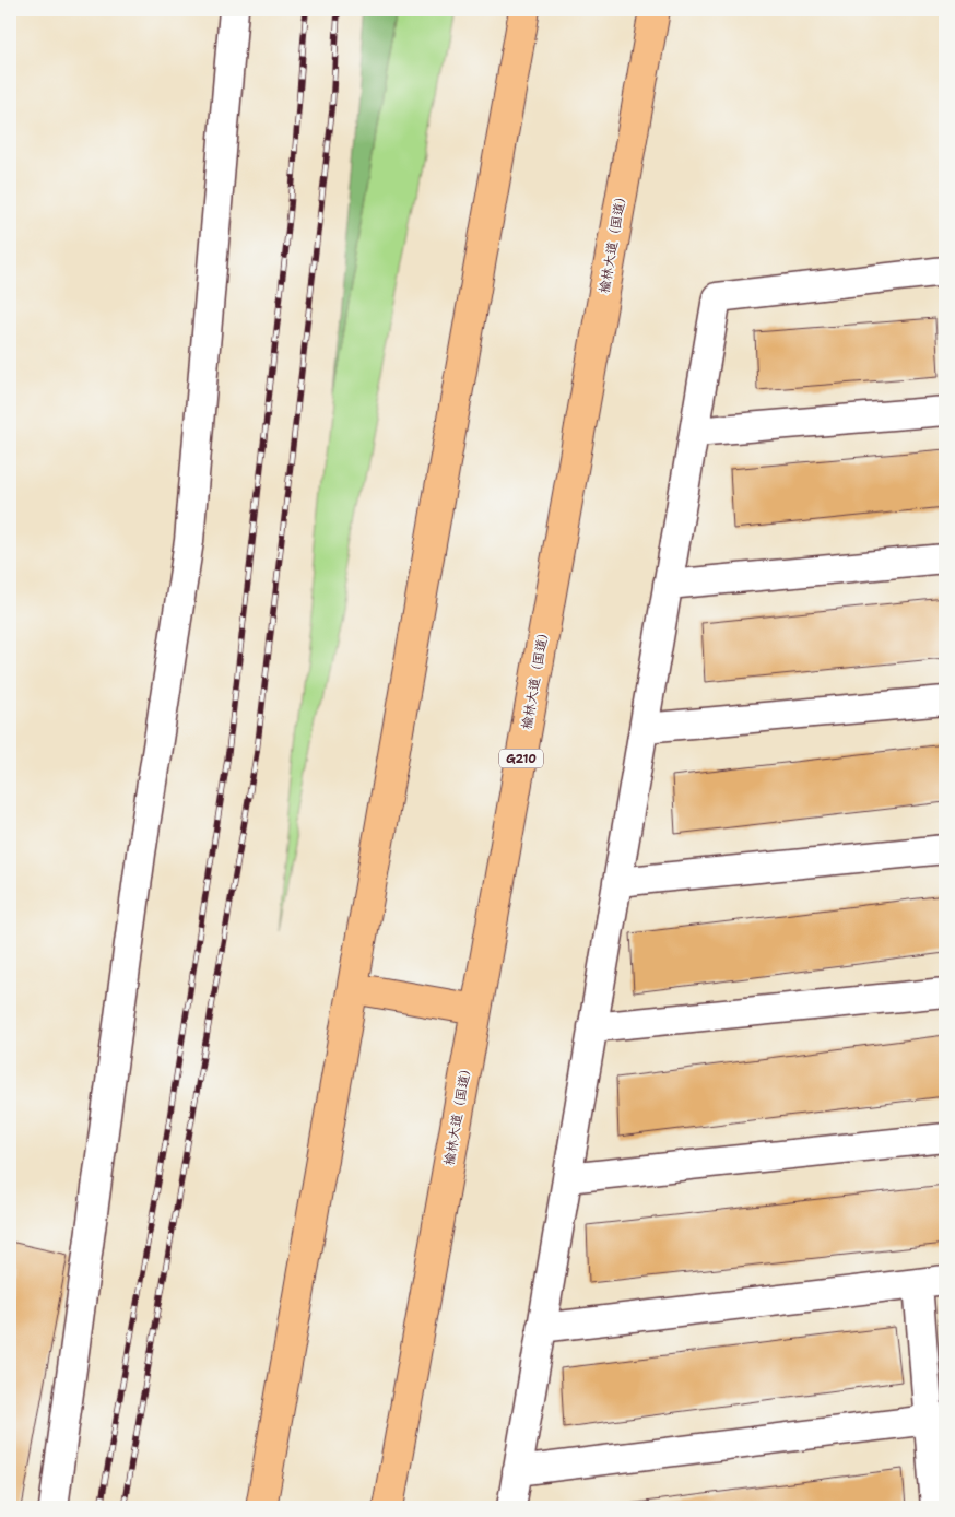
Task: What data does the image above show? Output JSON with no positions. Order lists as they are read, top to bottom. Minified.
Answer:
{"streets":{"highway":["榆林大道（国道）","G210"]}}
